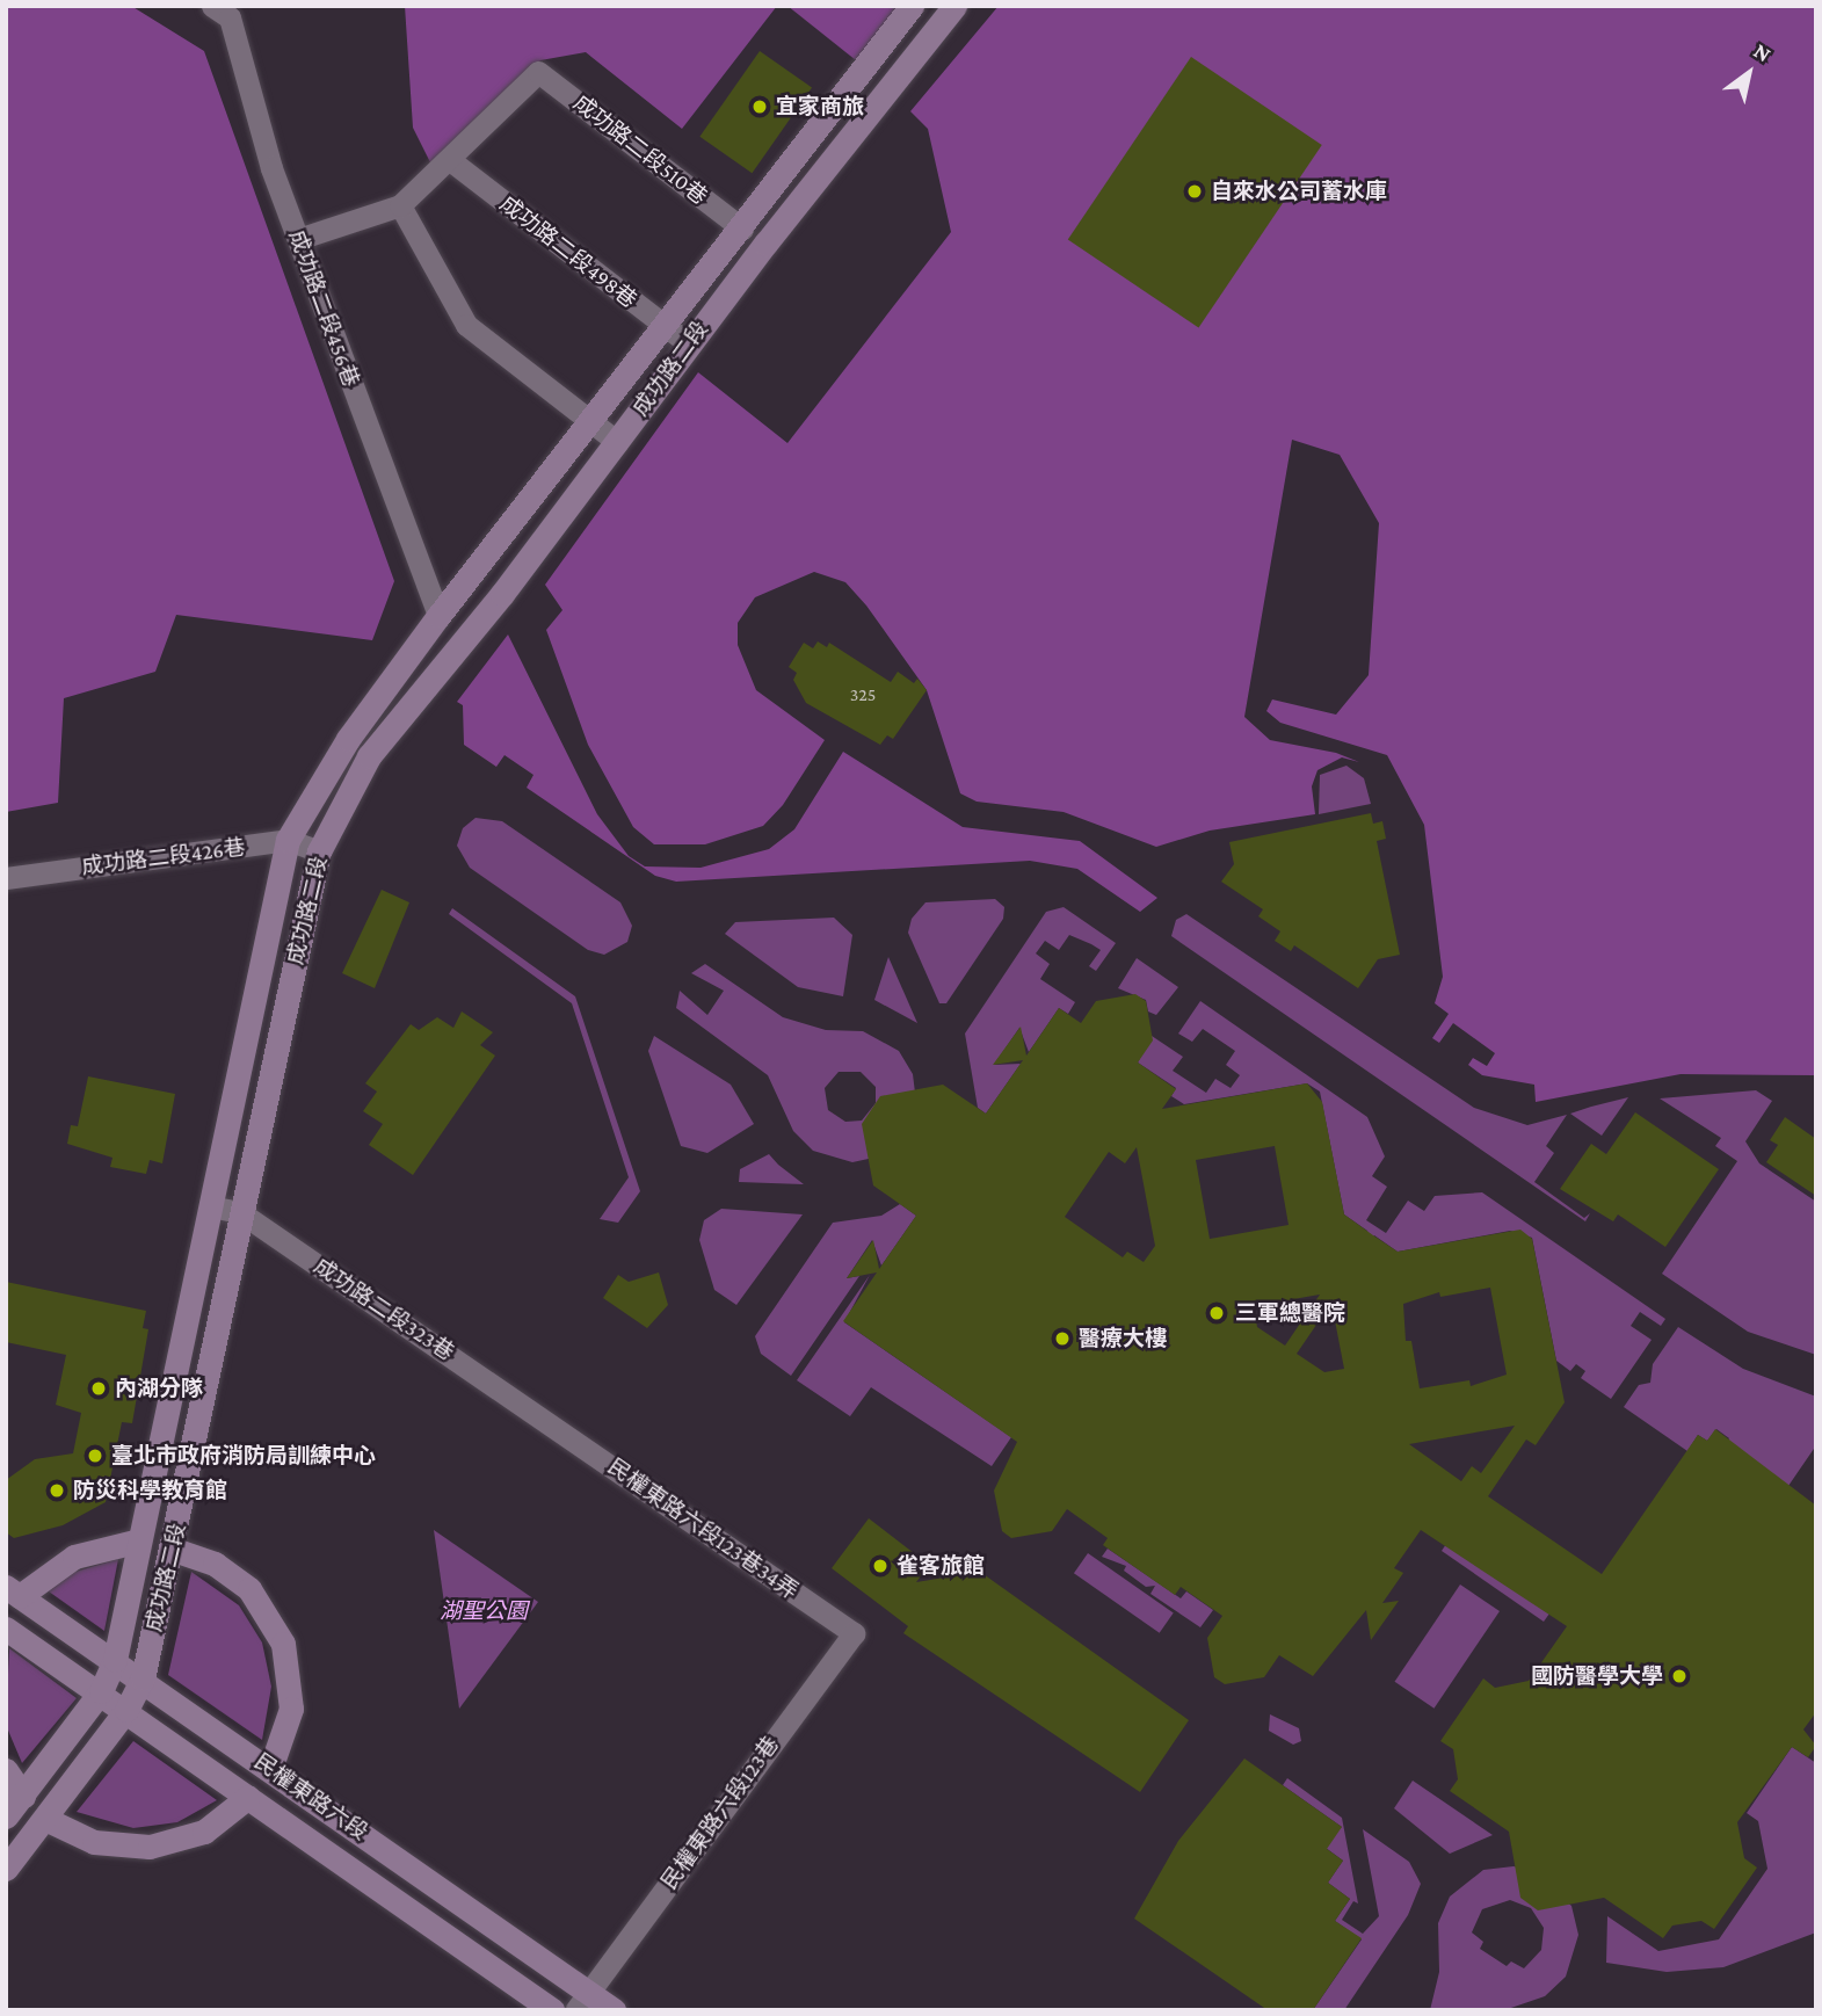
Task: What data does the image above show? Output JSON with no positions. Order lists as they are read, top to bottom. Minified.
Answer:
{"streets":{"main road":["成功路二段","民權東路六段"],"street":["成功路二段510巷","成功路二段498巷","成功路二段456巷","成功路二段426巷","成功路二段323巷","民權東路六段123巷34弄","民權東路六段123巷"]},"crossings":[["成功路二段510巷","成功路二段498巷"],["成功路二段510巷","成功路二段"],["成功路二段498巷","成功路二段"],["成功路二段456巷","成功路二段"],["成功路二段","成功路二段426巷"],["成功路二段","成功路二段323巷"],["成功路二段","民權東路六段"],["成功路二段323巷","民權東路六段123巷34弄"],["民權東路六段123巷34弄","民權東路六段123巷"],["民權東路六段","民權東路六段123巷"]],"parks":["湖聖公園"],"places":["宜家商旅","自來水公司蓄水庫","三軍總醫院","醫療大樓","內湖分隊","臺北市政府消防局訓練中心","防災科學教育館","雀客旅館","國防醫學大學"],"house_numbers":["325"],"north":"top right"}
